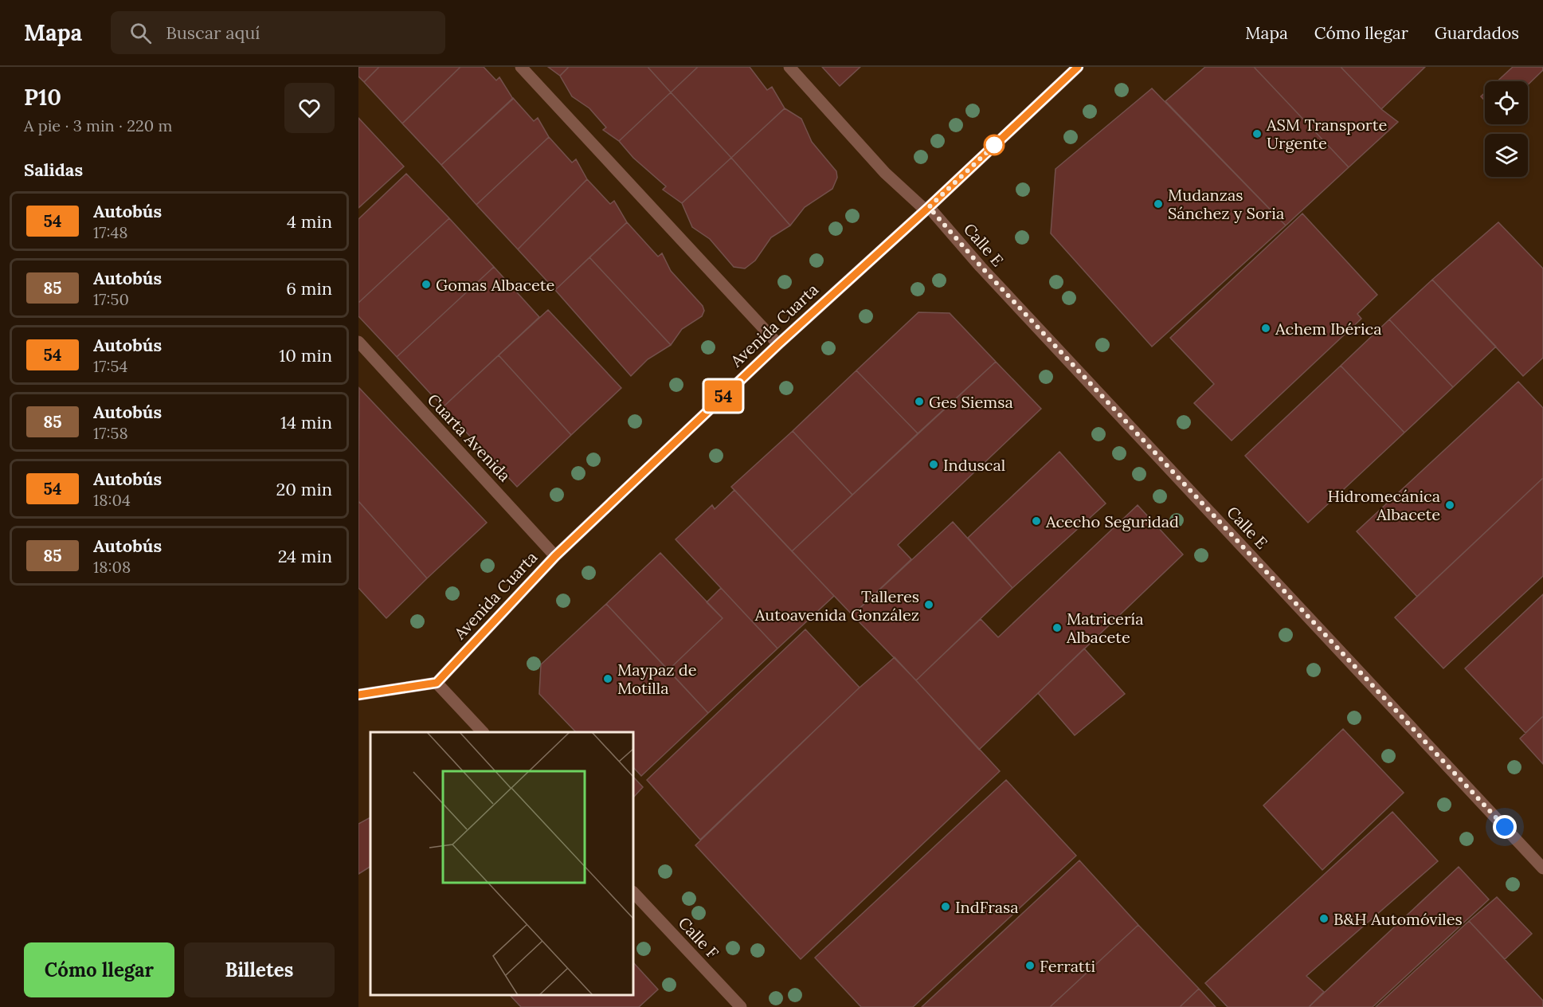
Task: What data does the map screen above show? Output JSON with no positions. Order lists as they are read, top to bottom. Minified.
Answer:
{"streets":{"street":["Calle E","Avenida Cuarta","Cuarta Avenida","Calle F"]},"crossings":[["Calle E","Avenida Cuarta"],["Avenida Cuarta","Cuarta Avenida"]],"places":["ASM Transporte Urgente","Mudanzas Sánchez y Soria","Gomas Albacete","Achem Ibérica","Ges Siemsa","Induscal","Hidromecánica Albacete","Acecho Seguridad","Talleres Autoavenida González","Matricería Albacete","Maypaz de Motilla","IndFrasa","B&H Automóviles","Ferratti"],"lines":["bus line 54"],"page":{"header":"Mapa","search":"Buscar aquí","nav":["Mapa","Cómo llegar","Guardados"],"heading":[["P10","A pie · 3 min · 220 m"],"Salidas"],"on_map":"54","list":[{"mark":"54","name":"Autobús","note":"17:48","value":"4 min"},{"mark":"85","name":"Autobús","note":"17:50","value":"6 min"},{"mark":"54","name":"Autobús","note":"17:54","value":"10 min"},{"mark":"85","name":"Autobús","note":"17:58","value":"14 min"},{"mark":"54","name":"Autobús","note":"18:04","value":"20 min"},{"mark":"85","name":"Autobús","note":"18:08","value":"24 min"}],"buttons":["Cómo llegar","Billetes"]}}
